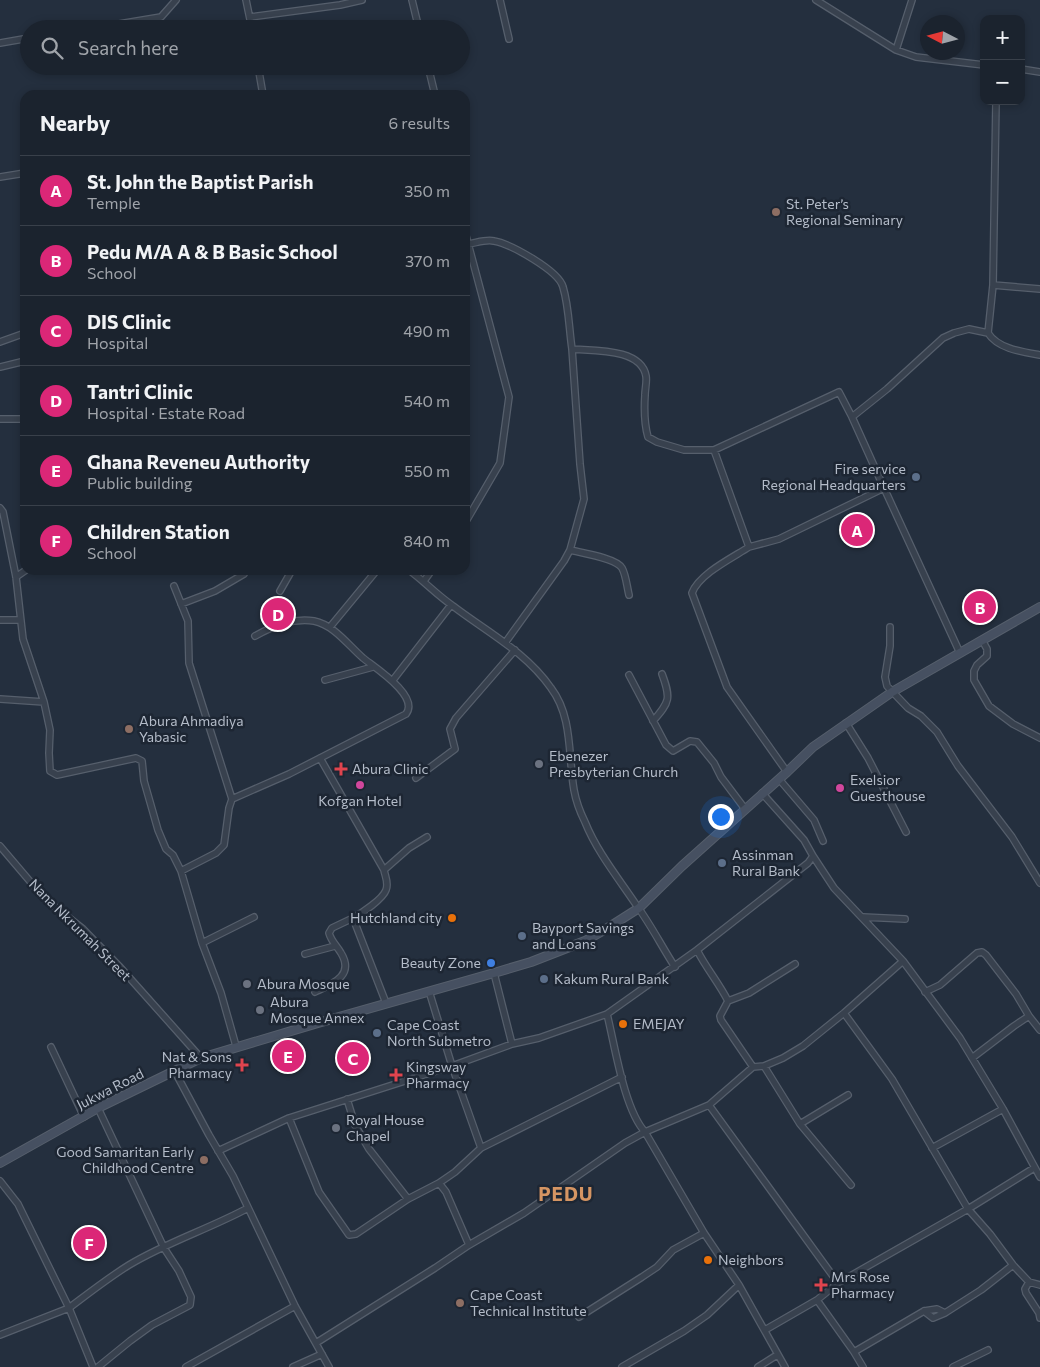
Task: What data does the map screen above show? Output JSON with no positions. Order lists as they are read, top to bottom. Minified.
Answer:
{"streets":{"main road":["Jukwa Road"],"street":["Nana Nkrumah Street"]},"crossings":[["Nana Nkrumah Street","Jukwa Road"]],"districts":["PEDU"],"places":{"other":["St. Peter’s Regional Seminary","Fire service Regional Headquarters","Abura Ahmadiya Yabasic","Ebenezer Presbyterian Church","Kofgan Hotel","Exelsior Guesthouse","Assinman Rural Bank","Hutchland city","Bayport Savings and Loans","Beauty Zone","Kakum Rural Bank","Abura Mosque","Abura Mosque Annex","EMEJAY","Cape Coast North Submetro","Royal House Chapel","Good Samaritan Early Childhood Centre","Neighbors","Cape Coast Technical Institute"],"health":["Abura Clinic","Nat & Sons Pharmacy","Kingsway Pharmacy","Mrs Rose Pharmacy"]},"north":"left","page":{"map_buttons":["+","−"],"search":"Search here","heading":["Nearby","6 results"],"list":[{"mark":"A","name":"St. John the Baptist Parish","note":"Temple","value":"350 m"},{"mark":"B","name":"Pedu M/A A & B Basic School","note":"School","value":"370 m"},{"mark":"C","name":"DIS Clinic","note":"Hospital","value":"490 m"},{"mark":"D","name":"Tantri Clinic","note":"Hospital · Estate Road","value":"540 m"},{"mark":"E","name":"Ghana Reveneu Authority","note":"Public building","value":"550 m"},{"mark":"F","name":"Children Station","note":"School","value":"840 m"}],"pins":["A","B","D","E","C","F"]}}
